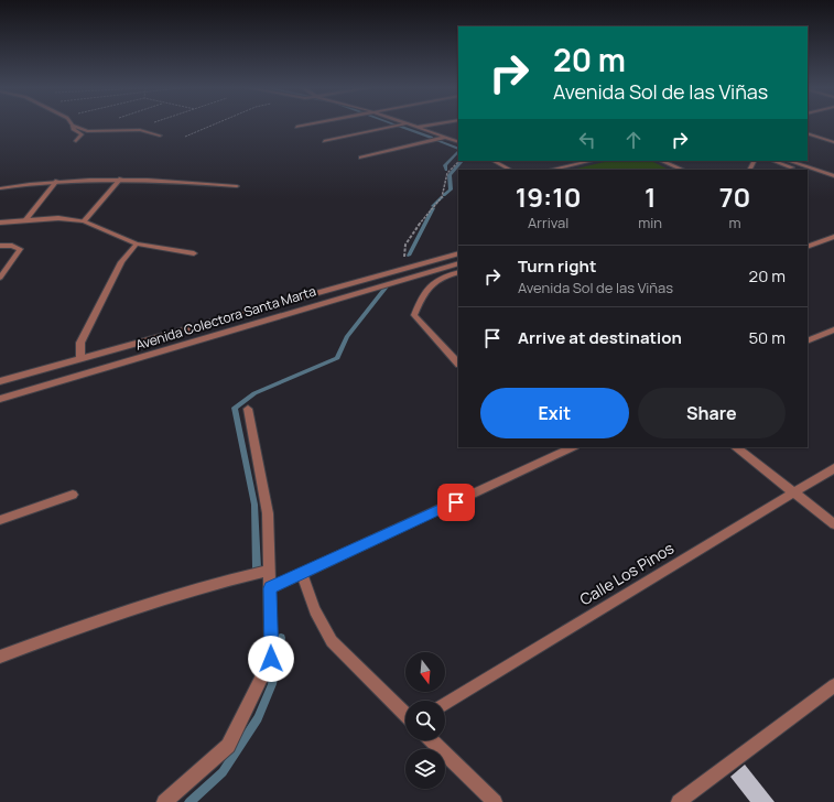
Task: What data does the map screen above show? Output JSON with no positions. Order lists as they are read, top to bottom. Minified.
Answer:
{"streets":{"street":["Avenida Colectora Santa Marta","Calle Los Pinos"]},"north":"bottom","page":{"turn":["20 m","Avenida Sol de las Viñas"],"eta":["19:10","Arrival","1","min","70","m"],"list":[{"name":"Turn right","note":"Avenida Sol de las Viñas","value":"20 m"},{"name":"Arrive at destination","value":"50 m"}],"buttons":["Exit","Share"]}}
